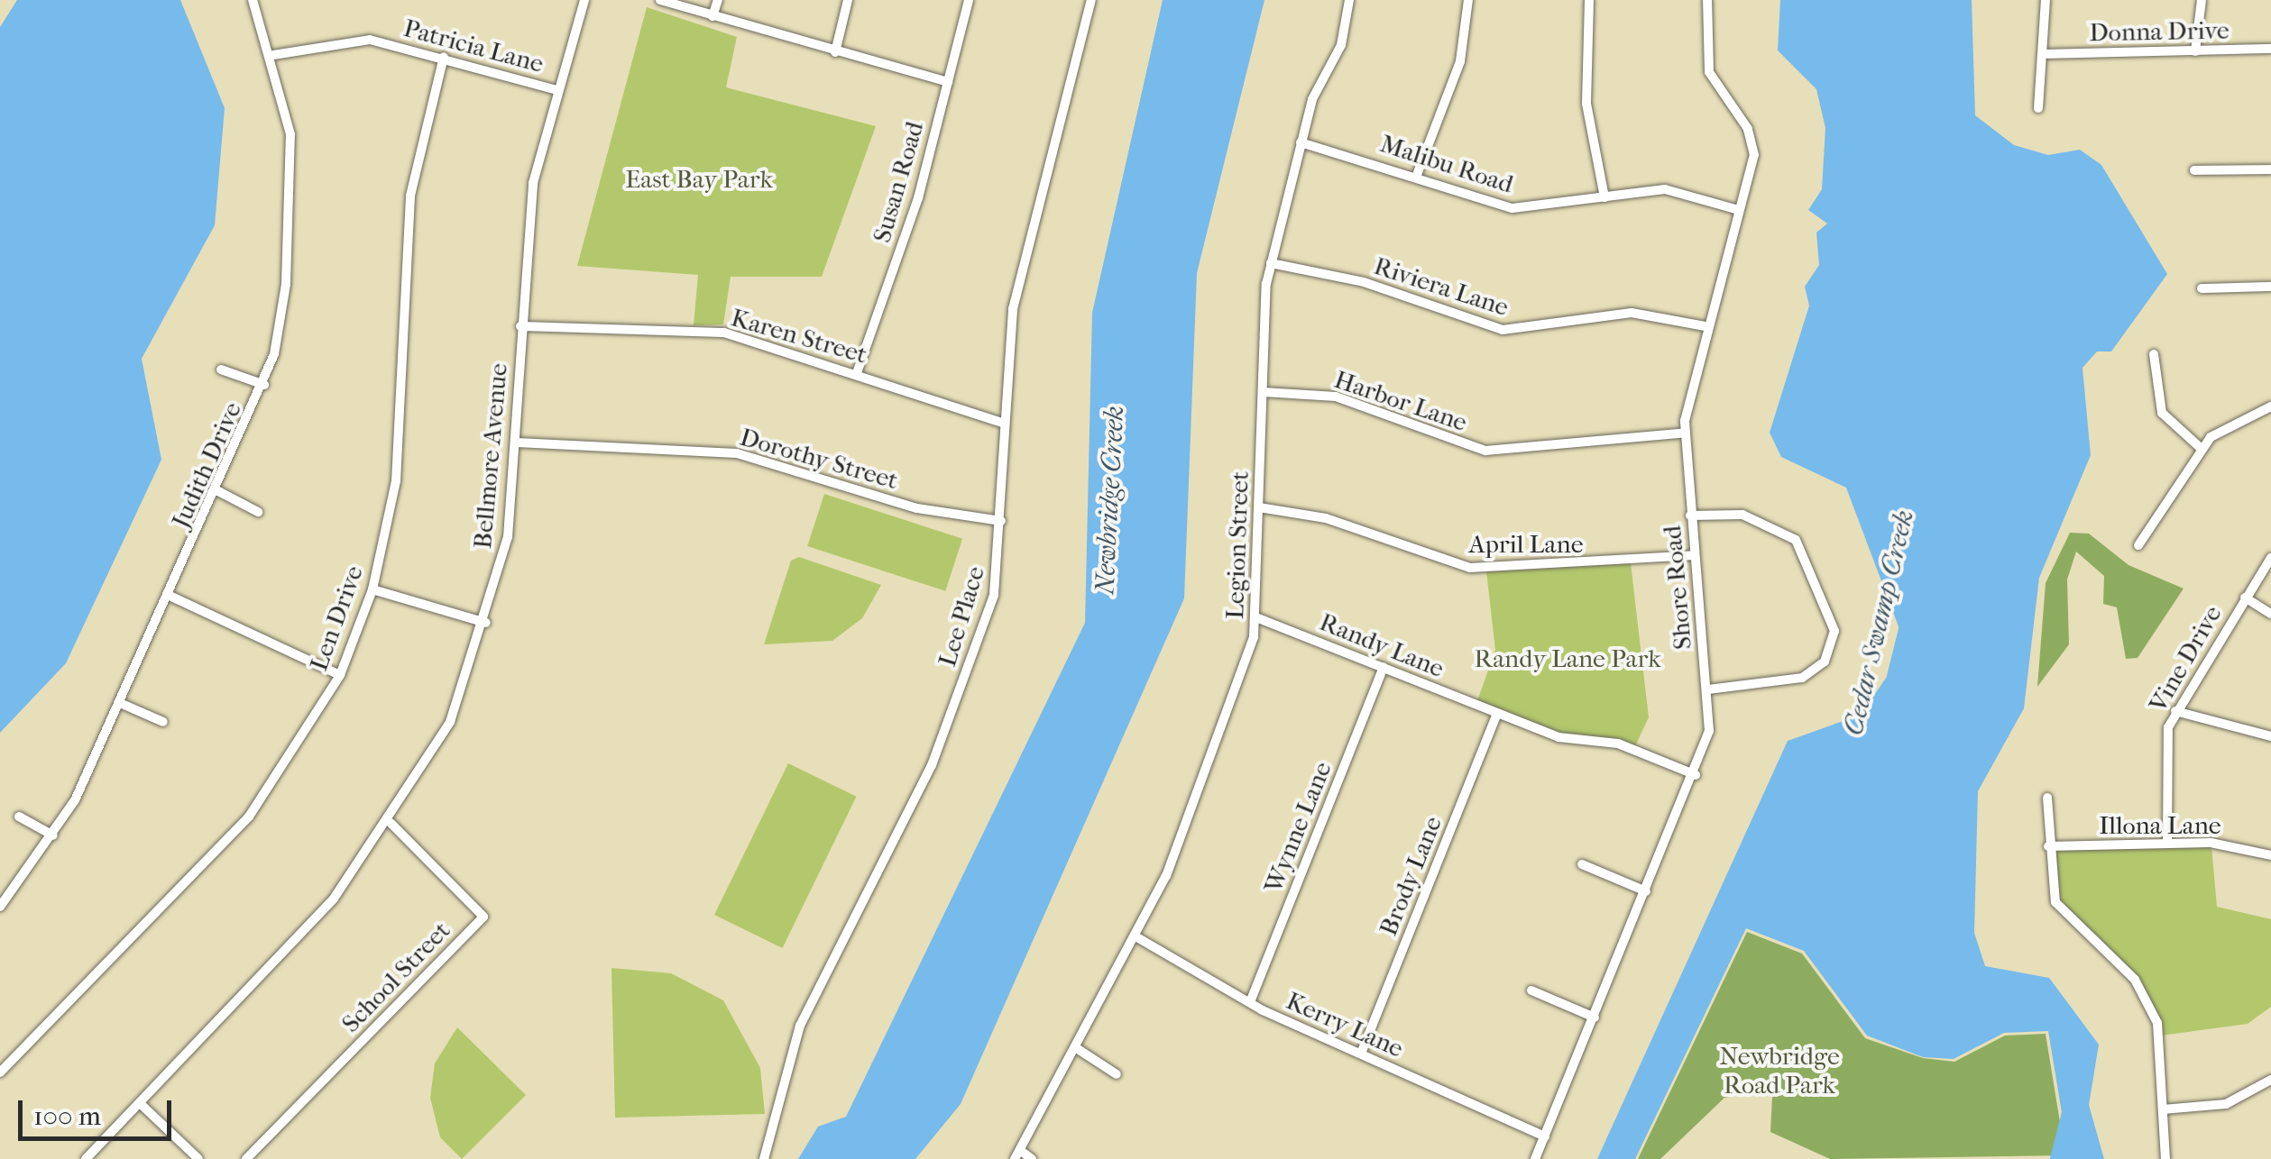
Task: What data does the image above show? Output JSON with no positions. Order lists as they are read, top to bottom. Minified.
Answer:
{"streets":{"street":["Donna Drive","Patricia Lane","Malibu Road","Susan Road","Riviera Lane","Karen Street","Harbor Lane","Bellmore Avenue","Dorothy Street","Judith Drive","April Lane","Legion Street","Shore Road","Lee Place","Len Drive","Randy Lane","Vine Drive","Illona Lane","Wynne Lane","Brody Lane","School Street","Kerry Lane"]},"crossings":[["Patricia Lane","Bellmore Avenue"],["Patricia Lane","Judith Drive"],["Patricia Lane","Len Drive"],["Malibu Road","Legion Street"],["Malibu Road","Shore Road"],["Susan Road","Karen Street"],["Riviera Lane","Legion Street"],["Riviera Lane","Shore Road"],["Karen Street","Bellmore Avenue"],["Karen Street","Lee Place"],["Harbor Lane","Legion Street"],["Harbor Lane","Shore Road"],["Bellmore Avenue","Dorothy Street"],["Bellmore Avenue","School Street"],["Dorothy Street","Lee Place"],["April Lane","Legion Street"],["April Lane","Shore Road"],["Legion Street","Randy Lane"],["Legion Street","Kerry Lane"],["Shore Road","Randy Lane"],["Shore Road","Kerry Lane"],["Randy Lane","Wynne Lane"],["Randy Lane","Brody Lane"],["Vine Drive","Illona Lane"],["Wynne Lane","Kerry Lane"],["Brody Lane","Kerry Lane"]],"water":["Newbridge Creek","Cedar Swamp Creek"],"parks":["East Bay Park","Randy Lane Park","Newbridge Road Park"],"scale_bar":"100 m"}
